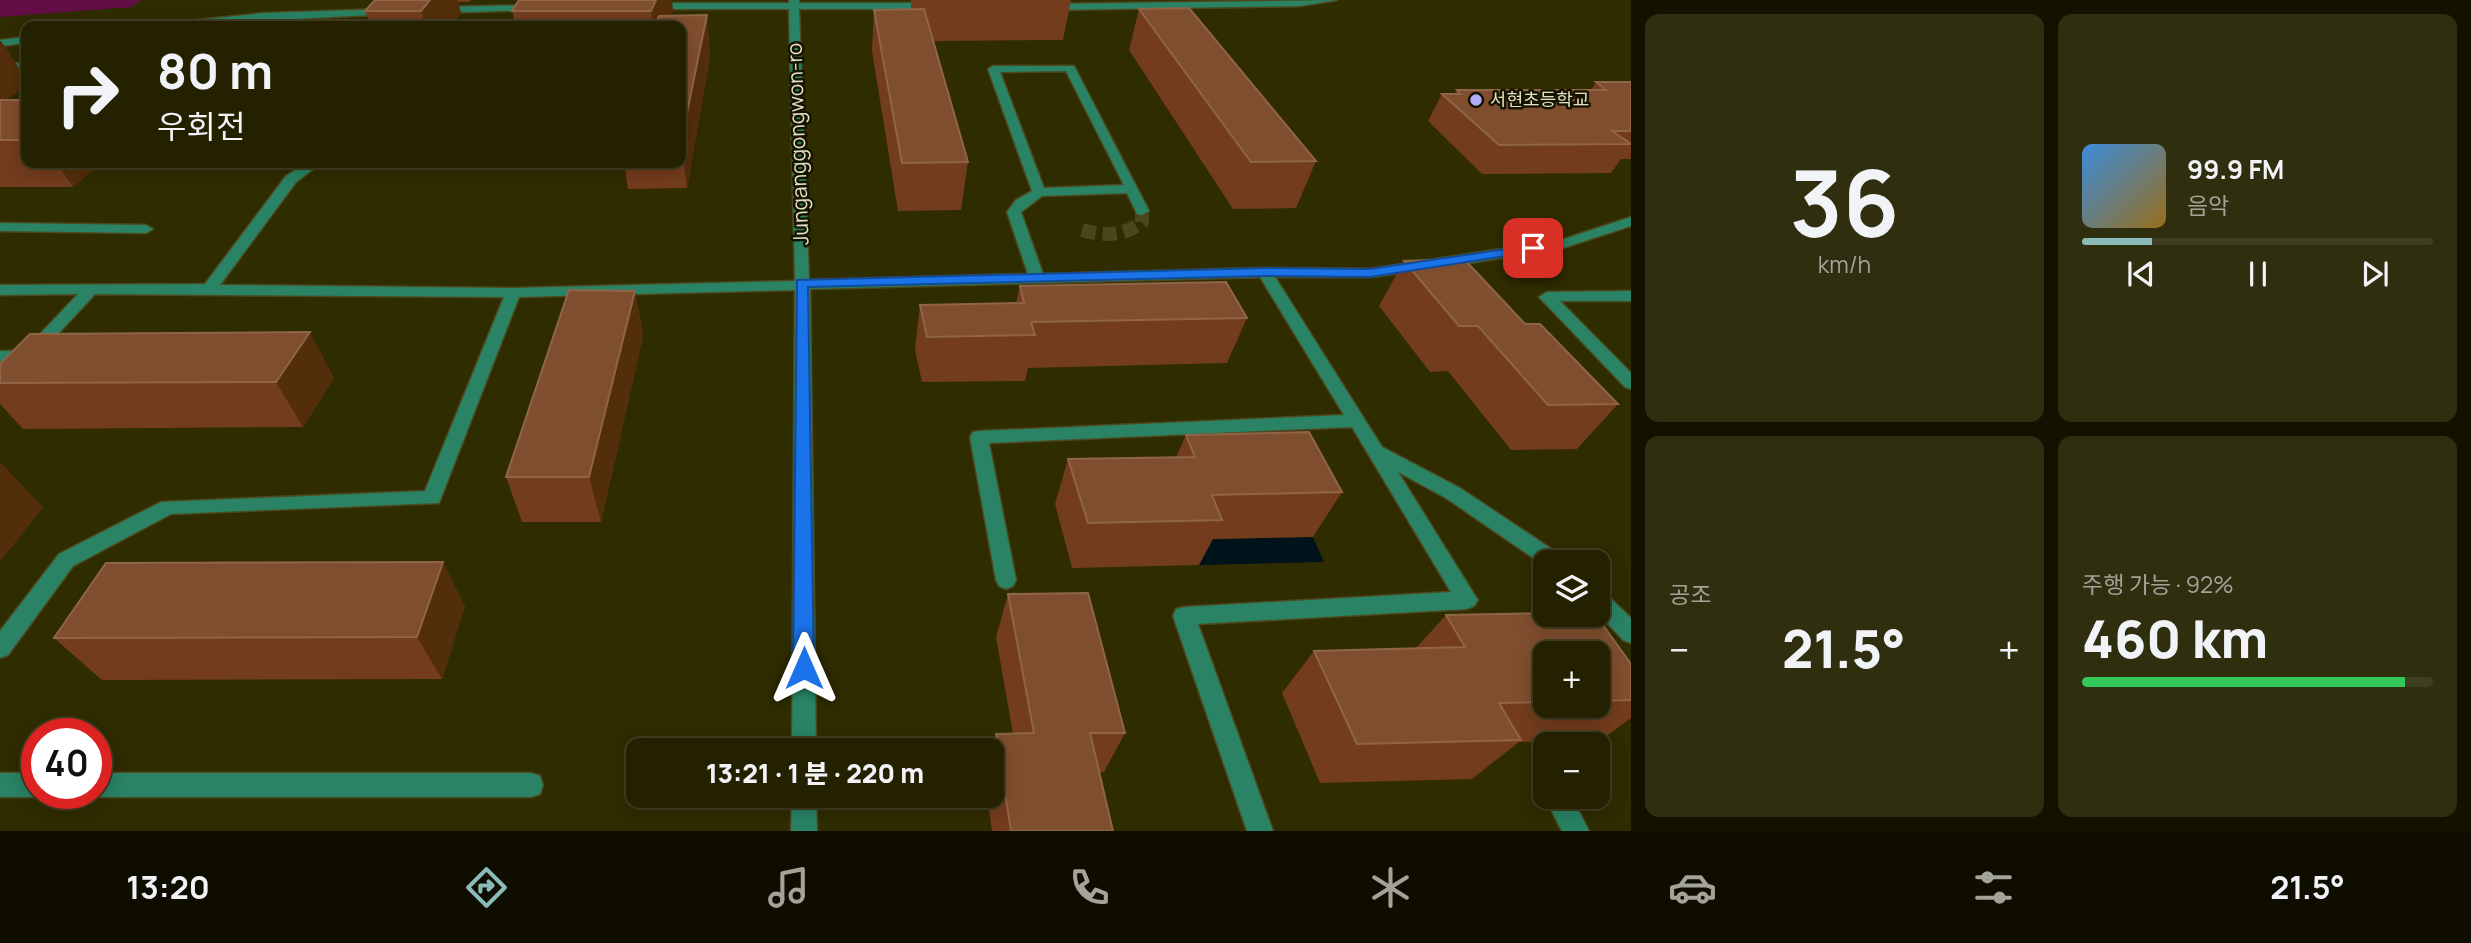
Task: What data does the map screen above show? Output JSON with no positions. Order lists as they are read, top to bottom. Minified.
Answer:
{"streets":{"street":["Junganggongwon-ro"]},"places":["서현초등학교"],"page":{"tile":[["36","km/h"],"공조",["주행 가능 · 92%","460 km"]],"turn":["80 m","우회전"],"song":["99.9 FM","음악"],"map_buttons":["+","−"],"heat":["−","21.5°","+"],"limit":"40","trip":"13:21 · 1 분 · 220 m","tabs":["13:20","21.5°"]}}
